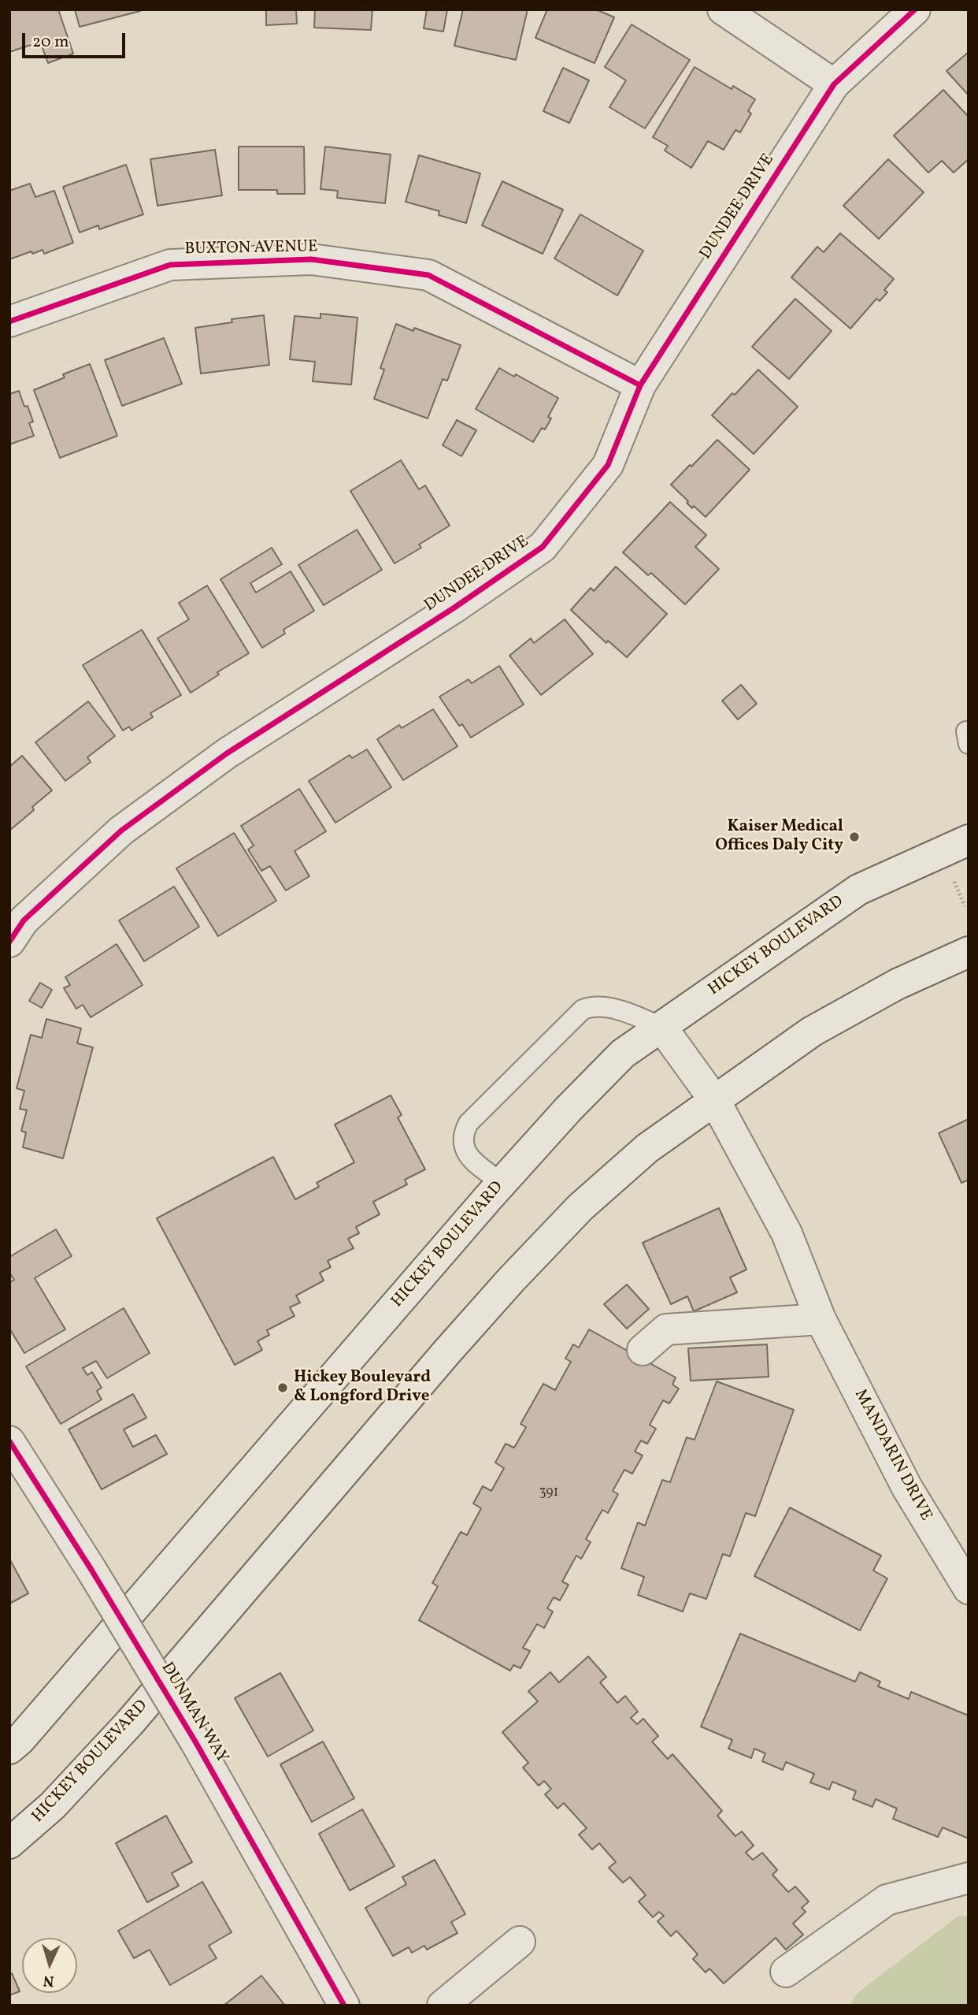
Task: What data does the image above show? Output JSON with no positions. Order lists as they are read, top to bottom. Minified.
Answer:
{"streets":{"street":["DUNDEE DRIVE","BUXTON AVENUE","HICKEY BOULEVARD","MANDARIN DRIVE","DUNMAN WAY"]},"crossings":[["DUNDEE DRIVE","BUXTON AVENUE"],["HICKEY BOULEVARD","MANDARIN DRIVE"]],"places":["Kaiser Medical Offices Daly City","Hickey Boulevard & Longford Drive"],"house_numbers":["391"],"scale_bar":"20 m","north":"bottom"}
